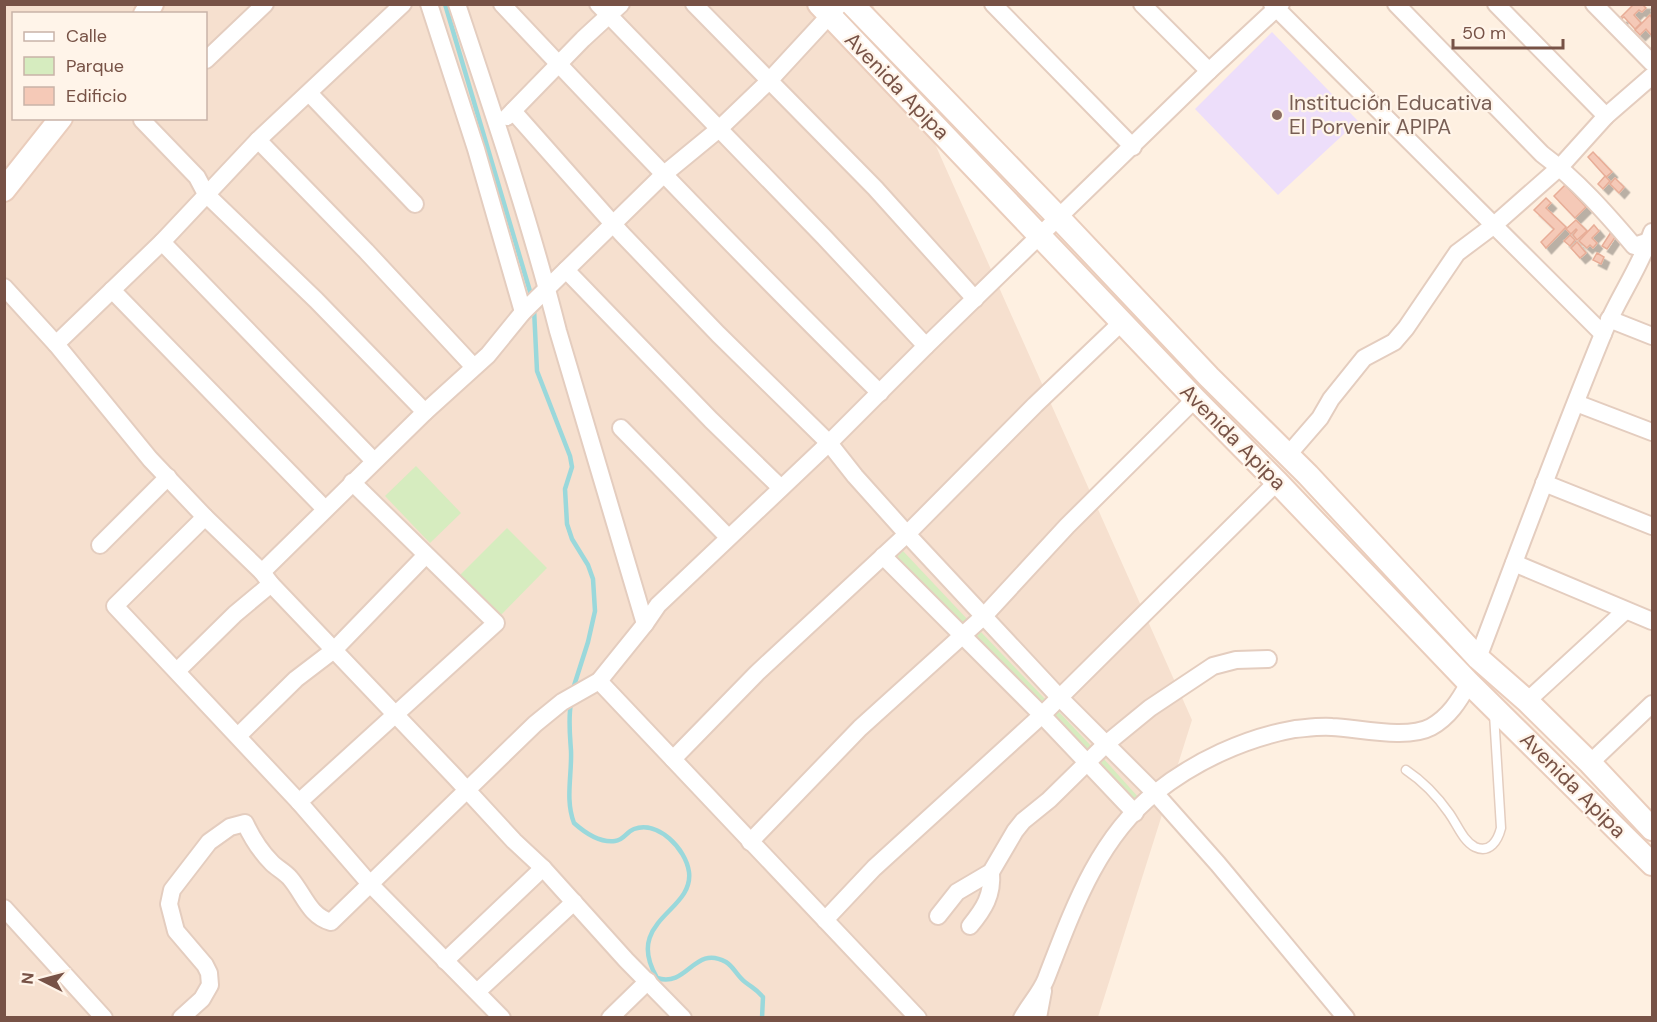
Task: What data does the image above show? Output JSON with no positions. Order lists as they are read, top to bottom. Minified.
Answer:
{"streets":{"street":["Avenida Apipa"]},"places":["Institución Educativa El Porvenir APIPA"],"legend":["Calle","Parque","Edificio"],"scale_bar":"50 m","north":"left"}
